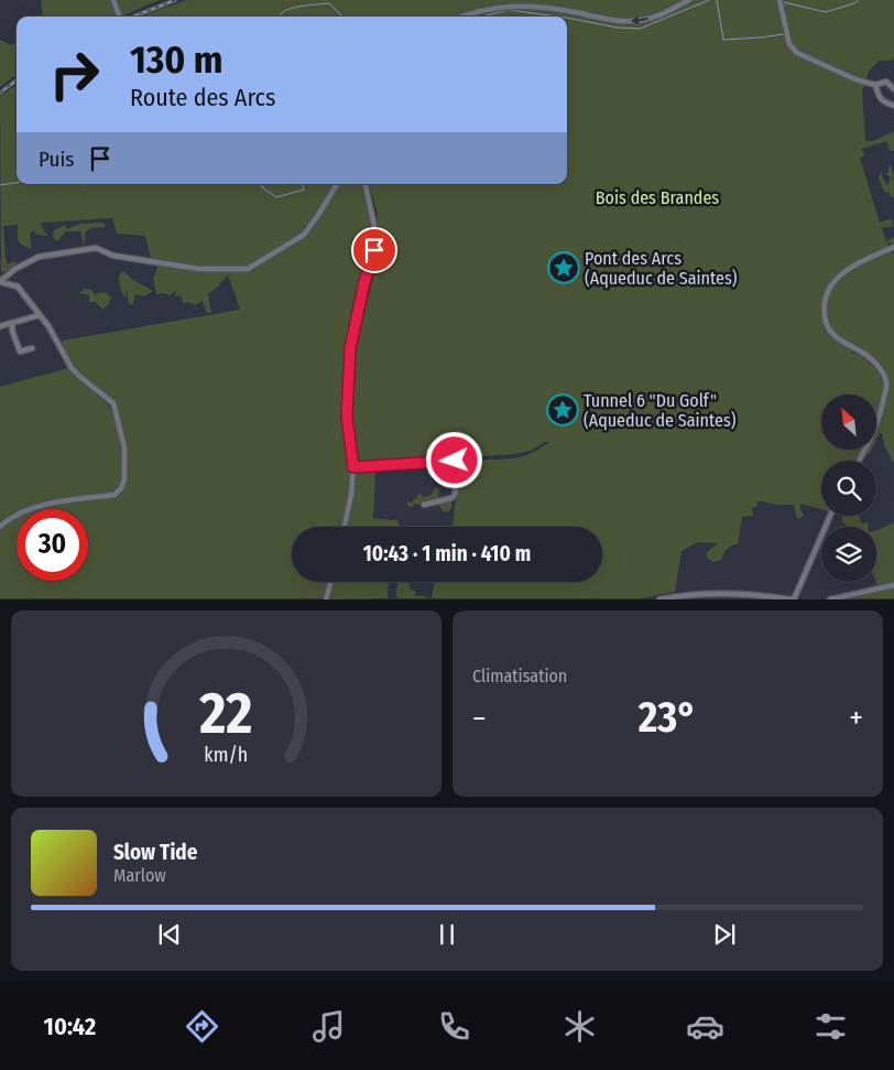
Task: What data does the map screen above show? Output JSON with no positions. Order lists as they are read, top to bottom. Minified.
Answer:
{"parks":["Bois des Brandes"],"places":{"place":["Pont des Arcs (Aqueduc de Saintes)","Tunnel 6 \"Du Golf\" (Aqueduc de Saintes)"]},"north":"top left","page":{"turn":["130 m","Route des Arcs"],"then":"Puis","limit":"30","trip":"10:43 · 1 min · 410 m","tile":"Climatisation","heat":["−","23°","+"],"song":["Slow Tide","Marlow"],"tabs":"10:42","gauge":["22","km/h"]}}
